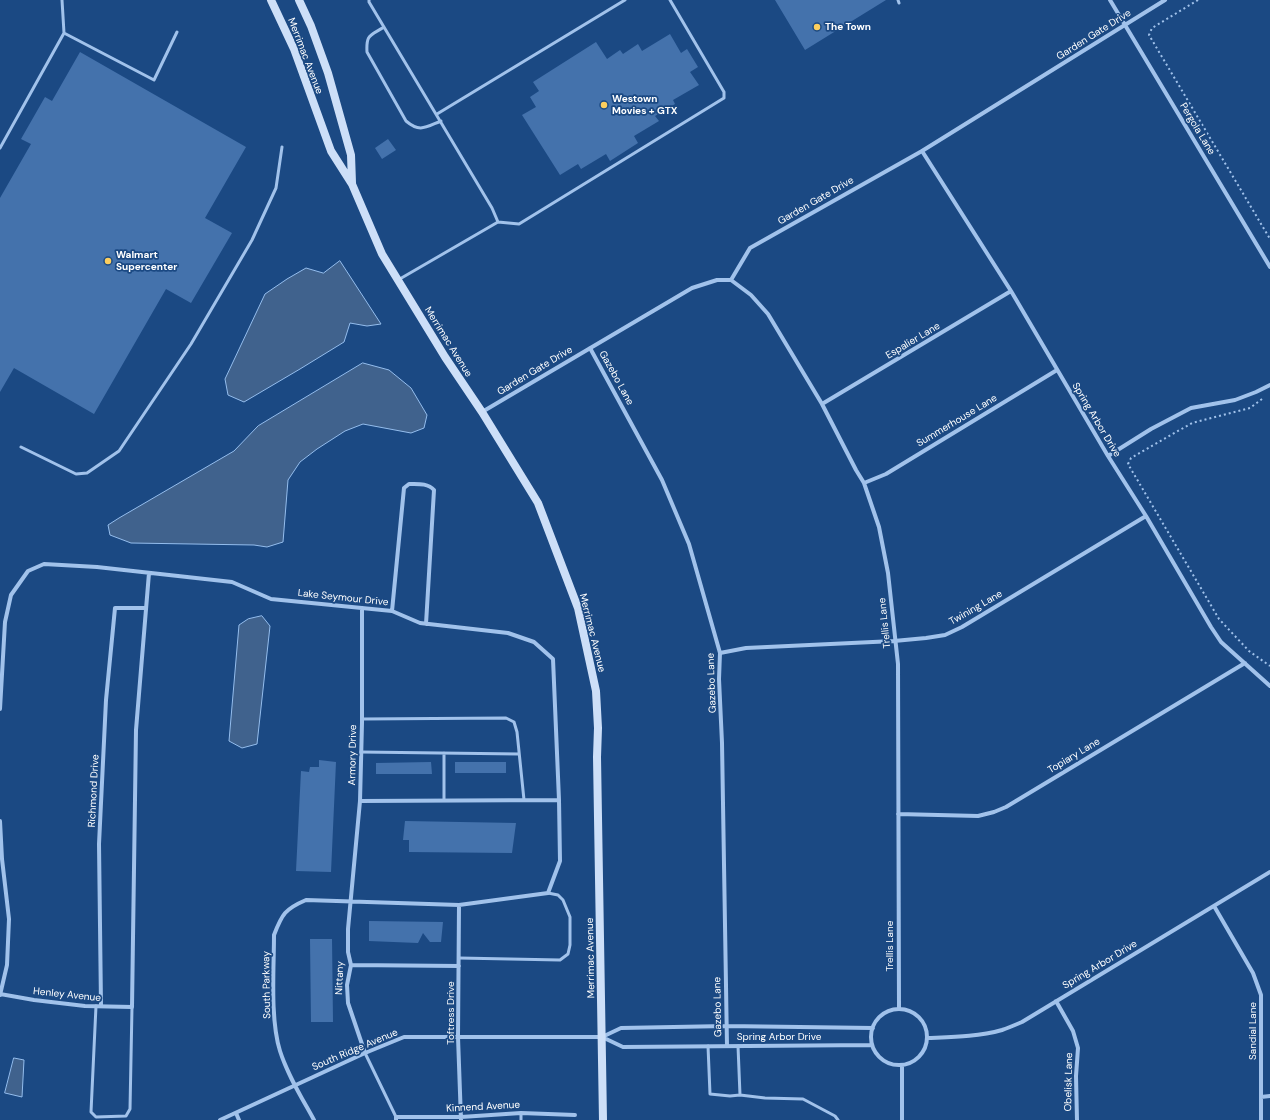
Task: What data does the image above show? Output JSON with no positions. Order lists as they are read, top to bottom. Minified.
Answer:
{"streets":{"street":["Garden Gate Drive","Merrimac Avenue","Pergola Lane","Espalier Lane","Gazebo Lane","Spring Arbor Drive","Summerhouse Lane","Lake Seymour Drive","Twining Lane","Trellis Lane","Armory Drive","Topiary Lane","Richmond Drive","Nittany","South Parkway","Henley Avenue","Toftress Drive","Sandial Lane","South Ridge Avenue","Obelisk Lane","Kinnend Avenue"]},"crossings":[["Garden Gate Drive","Merrimac Avenue"],["Garden Gate Drive","Pergola Lane"],["Garden Gate Drive","Gazebo Lane"],["Garden Gate Drive","Spring Arbor Drive"],["Garden Gate Drive","Trellis Lane"],["Merrimac Avenue","Spring Arbor Drive"],["Merrimac Avenue","South Ridge Avenue"],["Espalier Lane","Spring Arbor Drive"],["Espalier Lane","Trellis Lane"],["Gazebo Lane","Spring Arbor Drive"],["Gazebo Lane","Twining Lane"],["Spring Arbor Drive","Summerhouse Lane"],["Spring Arbor Drive","Twining Lane"],["Spring Arbor Drive","Trellis Lane"],["Spring Arbor Drive","Topiary Lane"],["Spring Arbor Drive","Sandial Lane"],["Spring Arbor Drive","South Ridge Avenue"],["Spring Arbor Drive","Obelisk Lane"],["Summerhouse Lane","Trellis Lane"],["Lake Seymour Drive","Armory Drive"],["Twining Lane","Trellis Lane"],["Trellis Lane","Topiary Lane"],["Armory Drive","Nittany"],["Armory Drive","South Parkway"],["Richmond Drive","Henley Avenue"],["Nittany","South Parkway"],["Nittany","South Ridge Avenue"],["South Parkway","South Ridge Avenue"],["Toftress Drive","South Ridge Avenue"],["Toftress Drive","Kinnend Avenue"]],"places":["The Town","Westown Movies + GTX","Walmart Supercenter"]}
